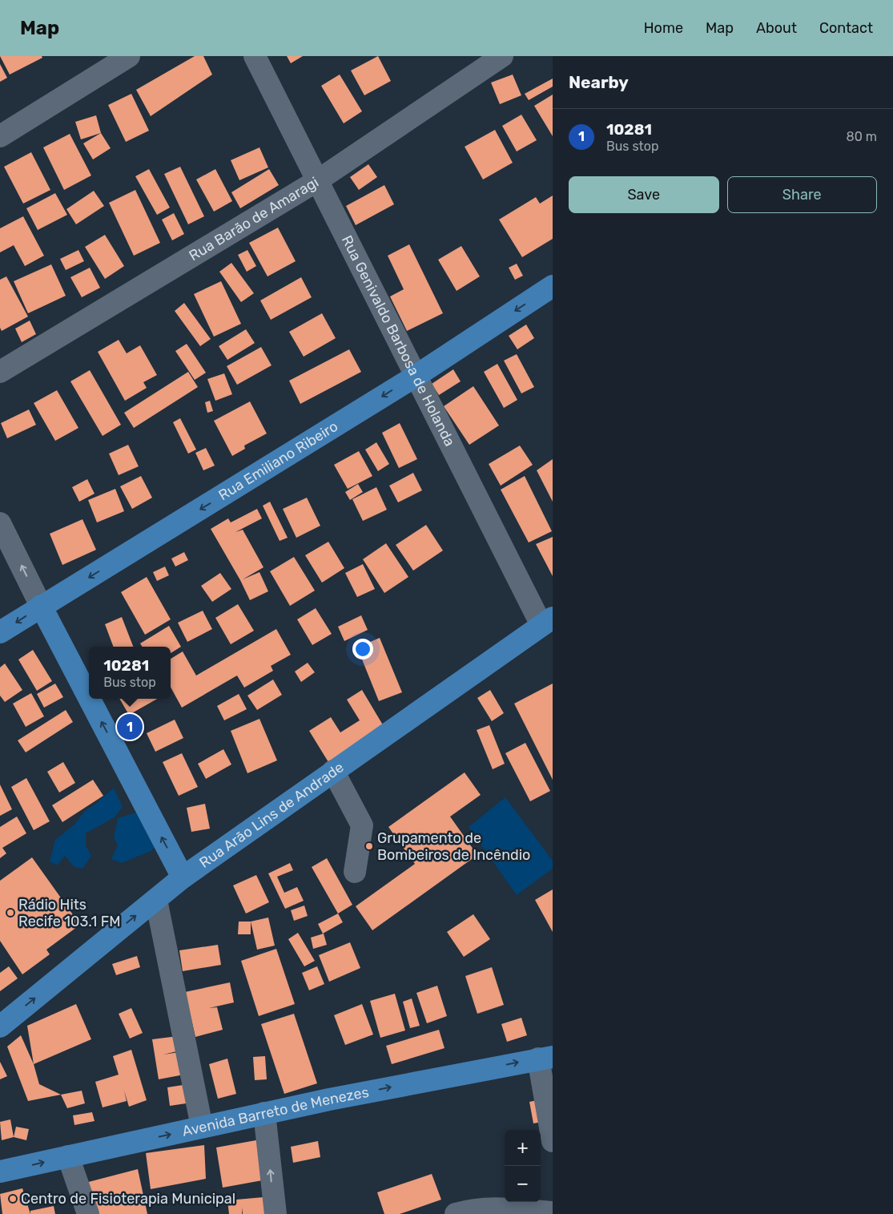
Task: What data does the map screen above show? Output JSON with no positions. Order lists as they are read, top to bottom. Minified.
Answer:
{"streets":{"main road":["Rua Emiliano Ribeiro","Rua Arão Lins de Andrade","Avenida Barreto de Menezes"],"street":["Rua Barão de Amaragi","Rua Genivaldo Barbosa de Holanda"]},"crossings":[["Rua Barão de Amaragi","Rua Genivaldo Barbosa de Holanda"],["Rua Genivaldo Barbosa de Holanda","Rua Emiliano Ribeiro"],["Rua Genivaldo Barbosa de Holanda","Rua Arão Lins de Andrade"]],"one_way":["Rua Emiliano Ribeiro","Avenida Barreto de Menezes"],"places":["Grupamento de Bombeiros de Incêndio","Rádio Hits Recife 103.1 FM","Centro de Fisioterapia Municipal"],"page":{"header":"Map","nav":["Home","Map","About","Contact"],"heading":"Nearby","list":[{"mark":"1","name":"10281","note":"Bus stop","value":"80 m"}],"buttons":["Save","Share"],"popup":["10281","Bus stop"],"pins":"1","map_buttons":["+","−"]}}
